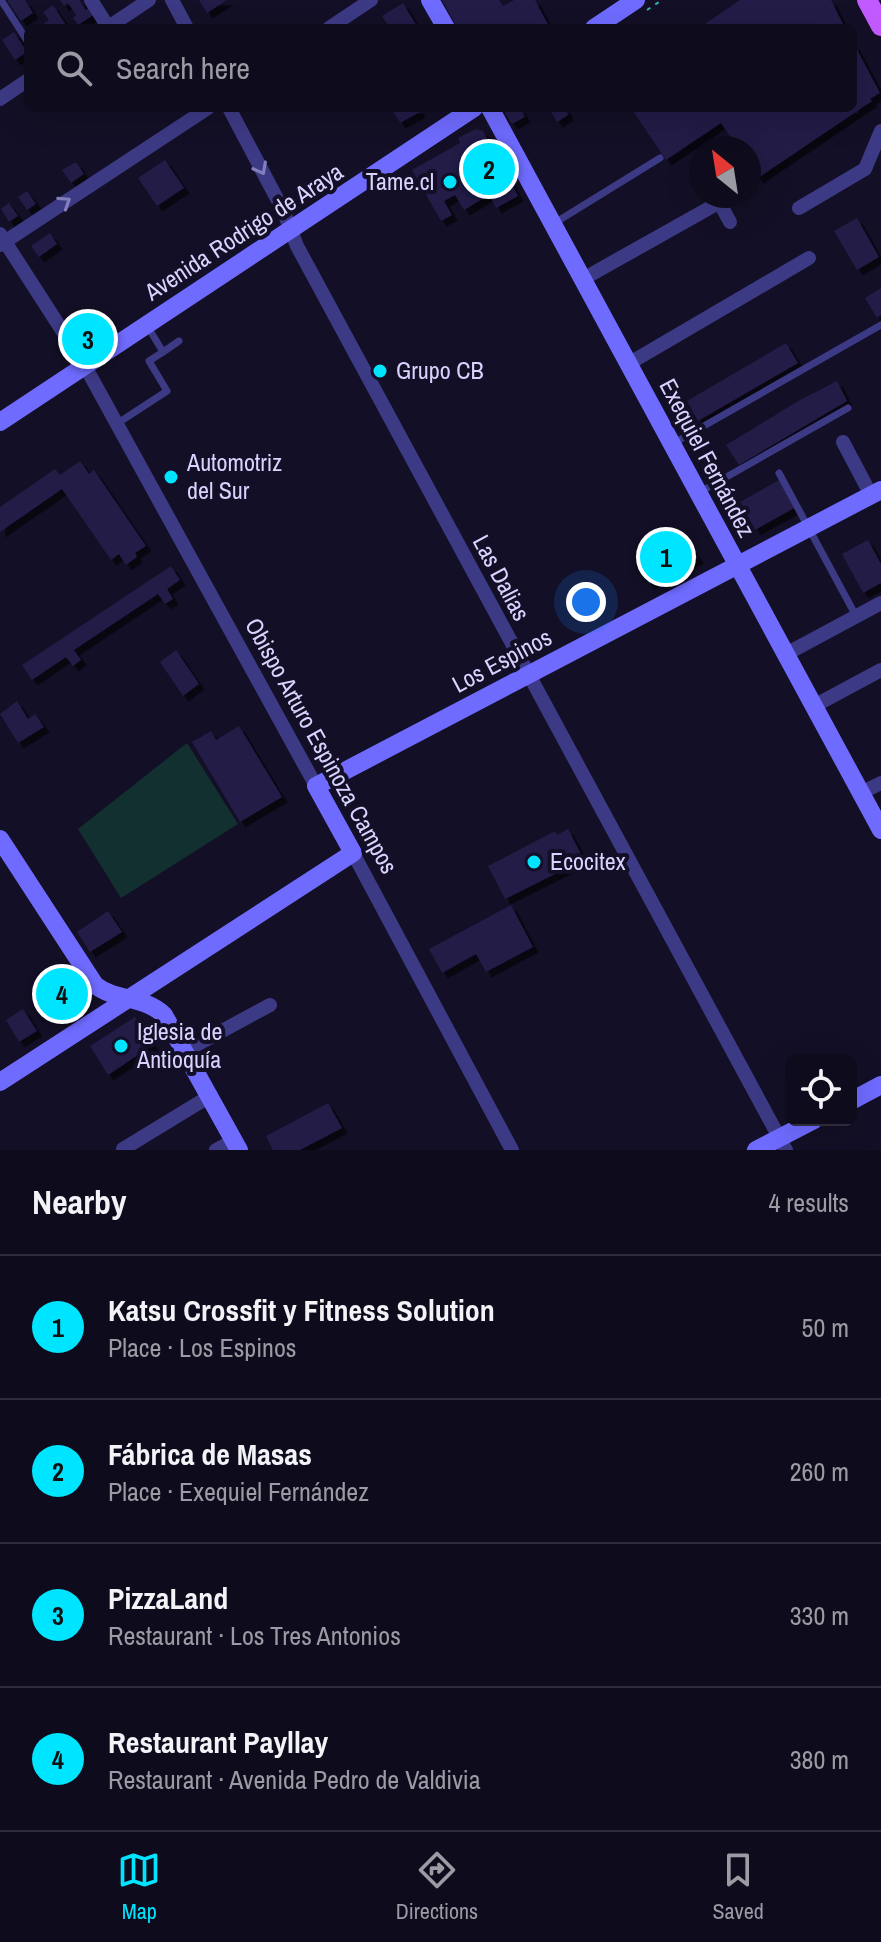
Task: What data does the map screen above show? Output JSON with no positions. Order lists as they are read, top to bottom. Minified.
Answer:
{"streets":{"street":["Avenida Rodrigo de Araya","Exequiel Fernández","Las Dalias","Los Espinos","Obispo Arturo Espinoza Campos"]},"crossings":[["Avenida Rodrigo de Araya","Las Dalias"],["Avenida Rodrigo de Araya","Obispo Arturo Espinoza Campos"],["Exequiel Fernández","Los Espinos"],["Las Dalias","Los Espinos"],["Los Espinos","Obispo Arturo Espinoza Campos"]],"places":["Tame.cl","Grupo CB","Automotriz del Sur","Ecocitex","Iglesia de Antioquía"],"north":"top left","page":{"search":"Search here","pins":["2","3","1","4"],"heading":["Nearby","4 results"],"list":[{"mark":"1","name":"Katsu Crossfit y Fitness Solution","note":"Place · Los Espinos","value":"50 m"},{"mark":"2","name":"Fábrica de Masas","note":"Place · Exequiel Fernández","value":"260 m"},{"mark":"3","name":"PizzaLand","note":"Restaurant · Los Tres Antonios","value":"330 m"},{"mark":"4","name":"Restaurant Payllay","note":"Restaurant · Avenida Pedro de Valdivia","value":"380 m"}],"nav":["Map","Directions","Saved"]}}
